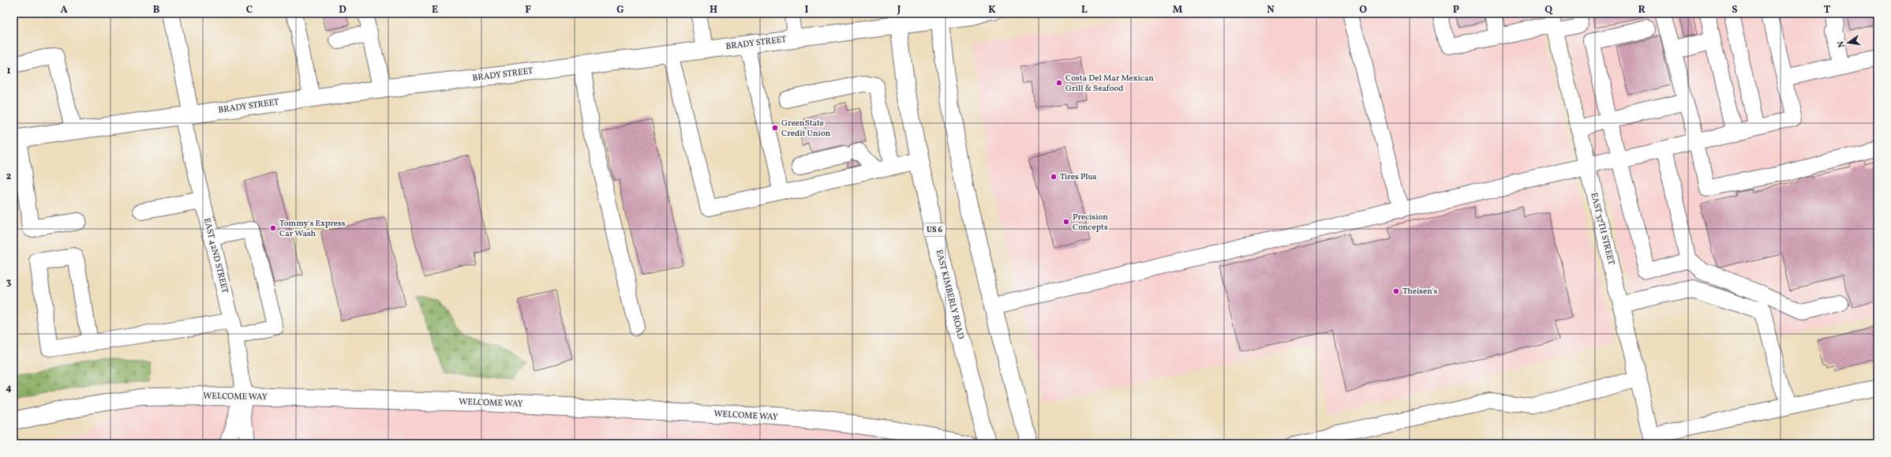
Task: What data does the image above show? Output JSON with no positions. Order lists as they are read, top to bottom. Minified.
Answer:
{"streets":{"main road":["BRADY STREET","US 6","EAST KIMBERLY ROAD","WELCOME WAY"],"street":["EAST 37TH STREET","EAST 42ND STREET"]},"crossings":[["BRADY STREET","EAST 42ND STREET"],["BRADY STREET","EAST KIMBERLY ROAD"],["EAST 42ND STREET","WELCOME WAY"]],"places":["Costa Del Mar Mexican Grill & Seafood","GreenState Credit Union","Tires Plus","Precision Concepts","Tommy's Express Car Wash","Theisen's"],"north":"left","grid":{"columns":["A","B","C","D","E","F","G","H","I","J","K","L","M","N","O","P","Q","R","S","T"],"rows":["1","2","3","4"]}}
